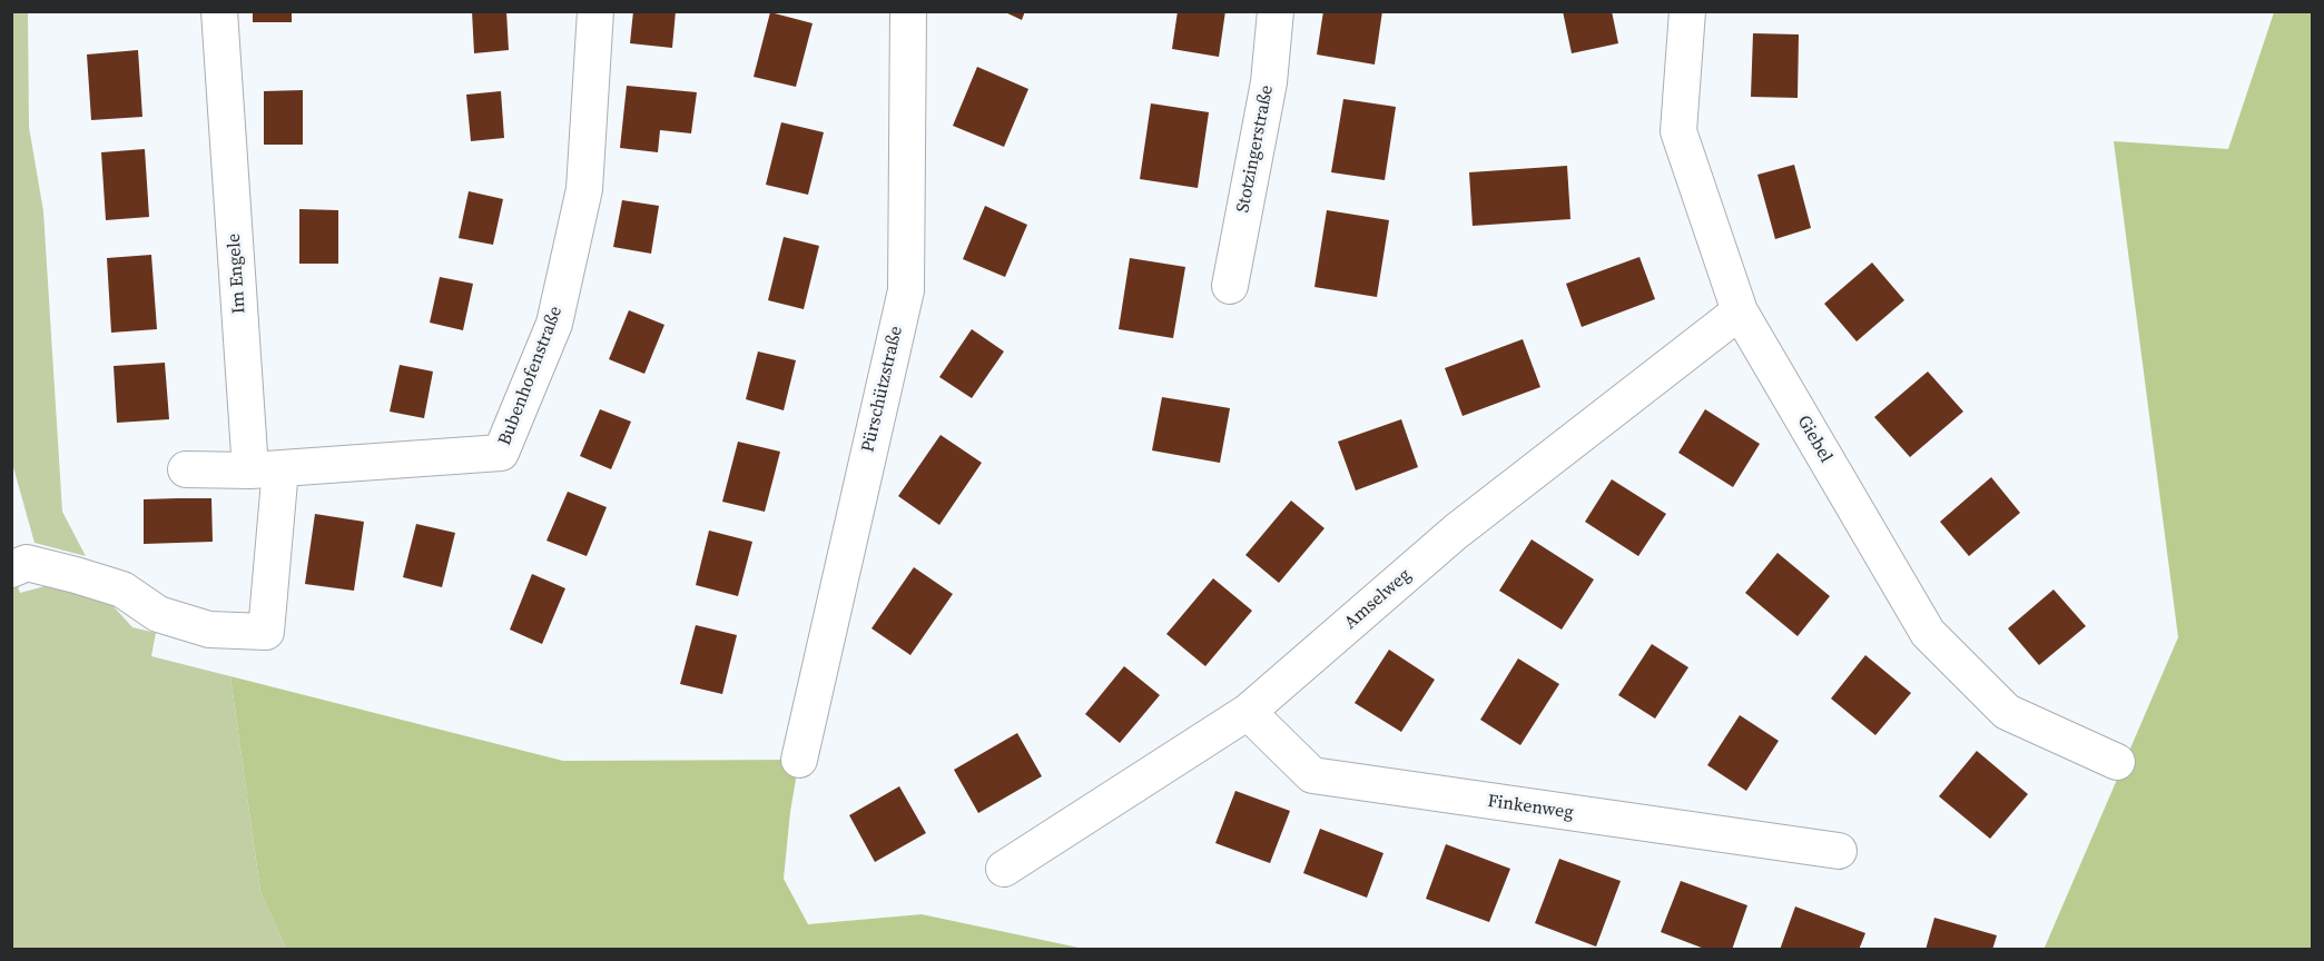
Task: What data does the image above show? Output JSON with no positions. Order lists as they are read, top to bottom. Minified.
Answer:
{"streets":{"street":["Stotzingerstraße","Im Engele","Bubenhofenstraße","Pürschützstraße","Giebel","Amselweg","Finkenweg"]},"crossings":[["Im Engele","Bubenhofenstraße"],["Giebel","Amselweg"],["Amselweg","Finkenweg"]]}
